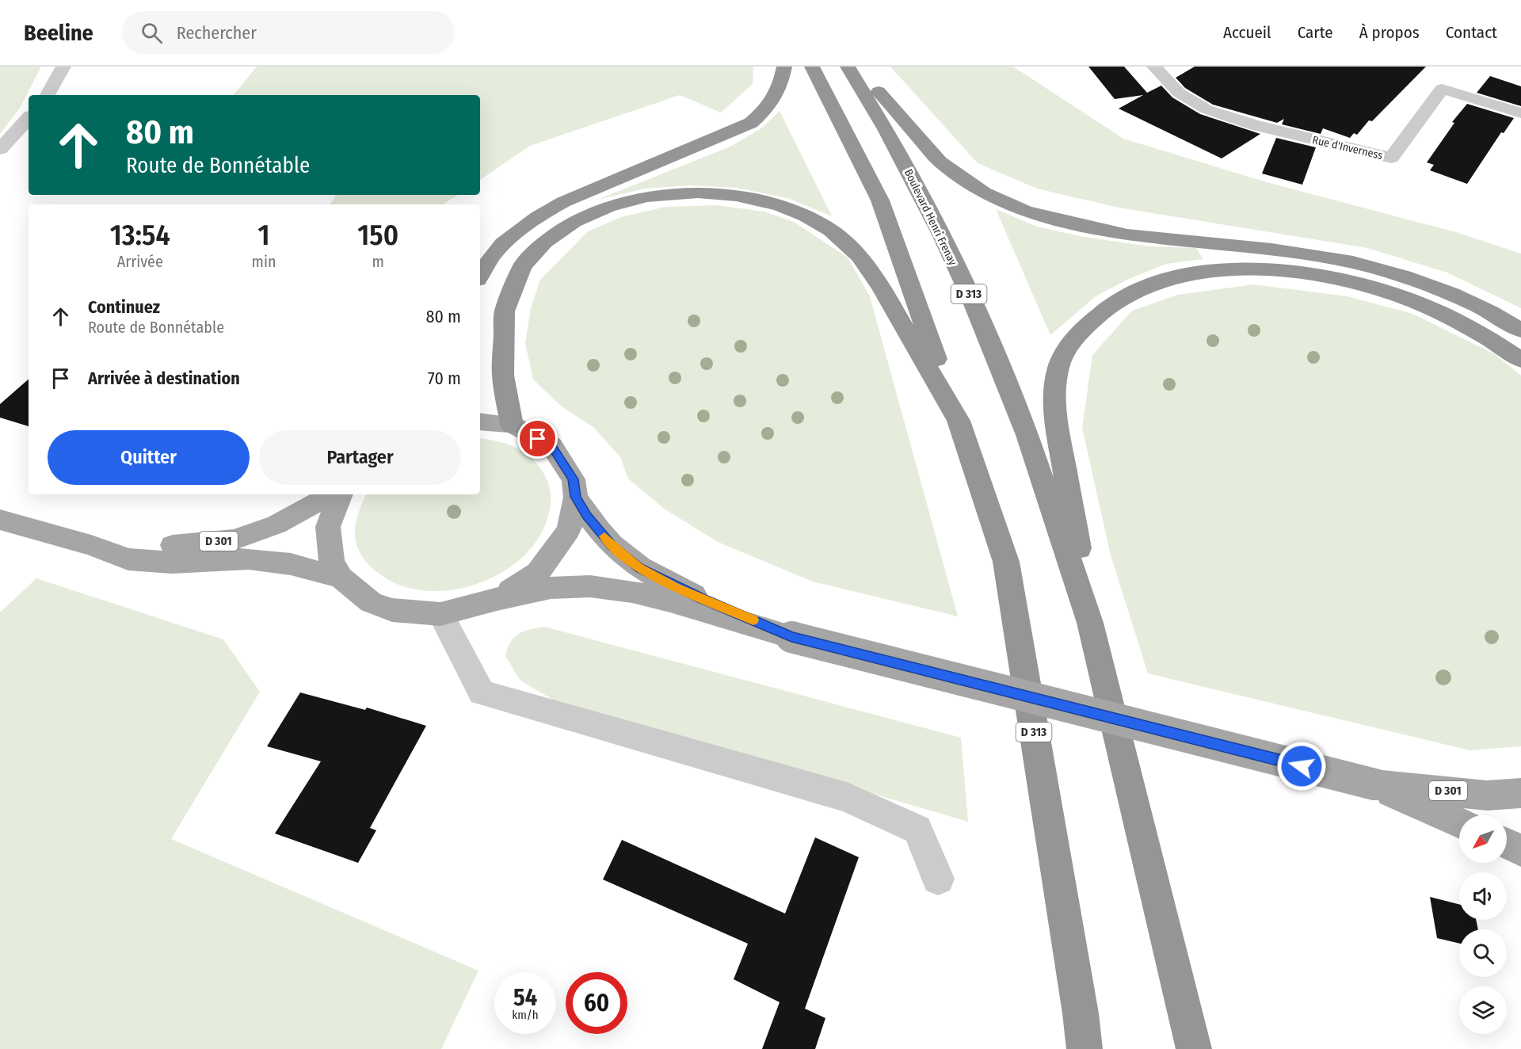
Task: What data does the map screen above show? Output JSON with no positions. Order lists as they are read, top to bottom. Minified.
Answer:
{"streets":{"highway":["Boulevard Henri Frenay","D 313"],"main road":["D 301"],"street":["Rue d'Inverness"]},"crossings":[["Boulevard Henri Frenay","D 313"]],"north":"bottom left","page":{"header":"Beeline","search":"Rechercher","nav":["Accueil","Carte","À propos","Contact"],"turn":["80 m","Route de Bonnétable"],"eta":["13:54","Arrivée","1","min","150","m"],"list":[{"name":"Continuez","note":"Route de Bonnétable","value":"80 m"},{"name":"Arrivée à destination","value":"70 m"}],"buttons":["Quitter","Partager"],"speed":"54 km/h","limit":"60"}}
